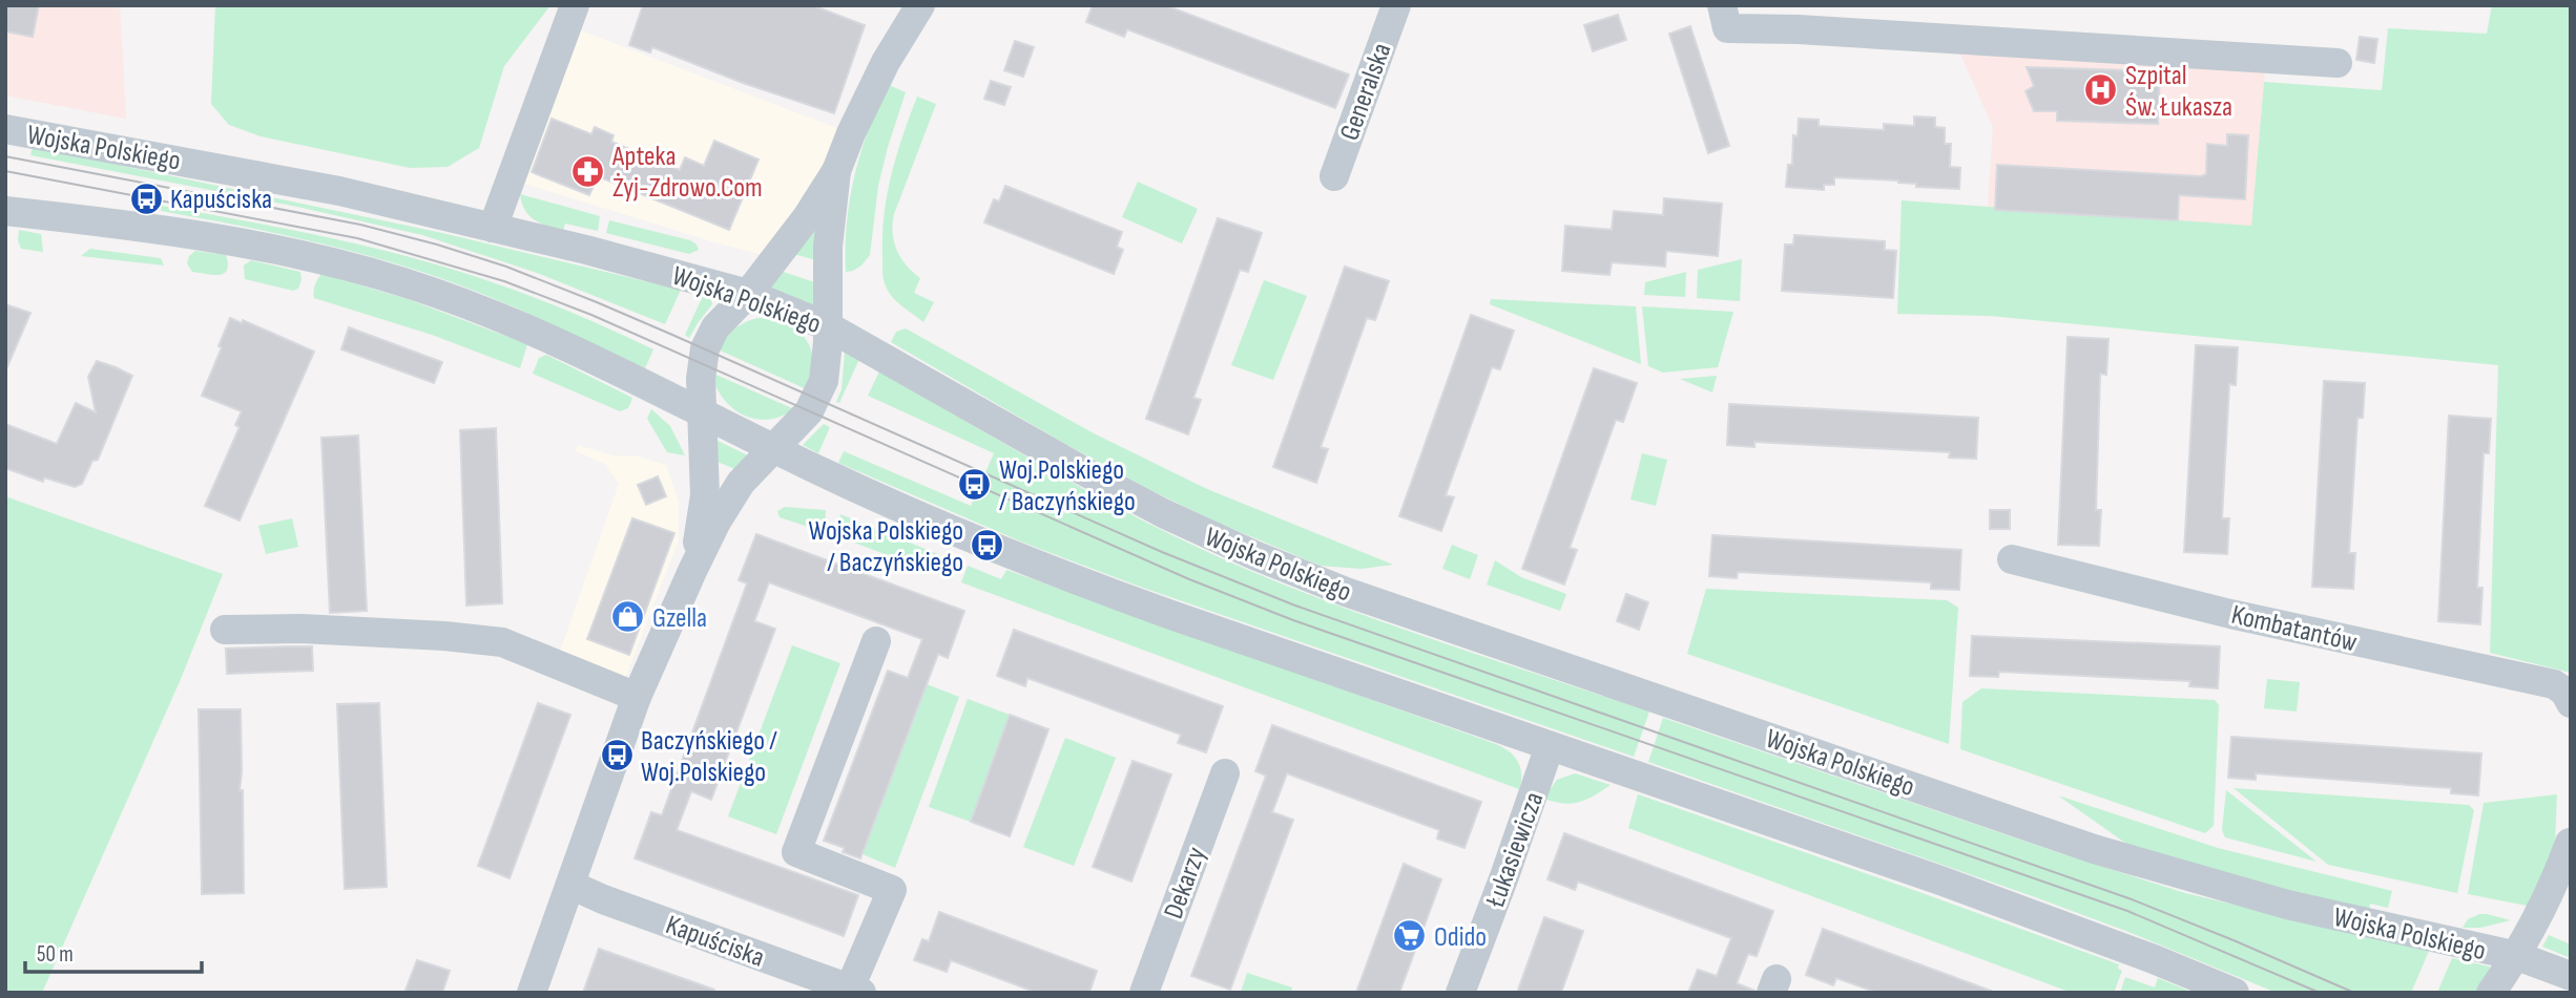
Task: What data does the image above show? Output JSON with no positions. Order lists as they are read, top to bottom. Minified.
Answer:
{"streets":{"street":["Generalska","Wojska Polskiego","Kombatantów","Łukasiewicza","Dekarzy","Kapuściska"]},"places":{"hospital":["Szpital Św. Łukasza"],"pharmacy":["Apteka Żyj-Zdrowo.Com"],"bus stop":["Kapuściska","Woj.Polskiego / Baczyńskiego","Wojska Polskiego / Baczyńskiego","Baczyńskiego / Woj.Polskiego"],"shop":["Gzella"],"supermarket":["Odido"]},"scale_bar":"50 m"}
